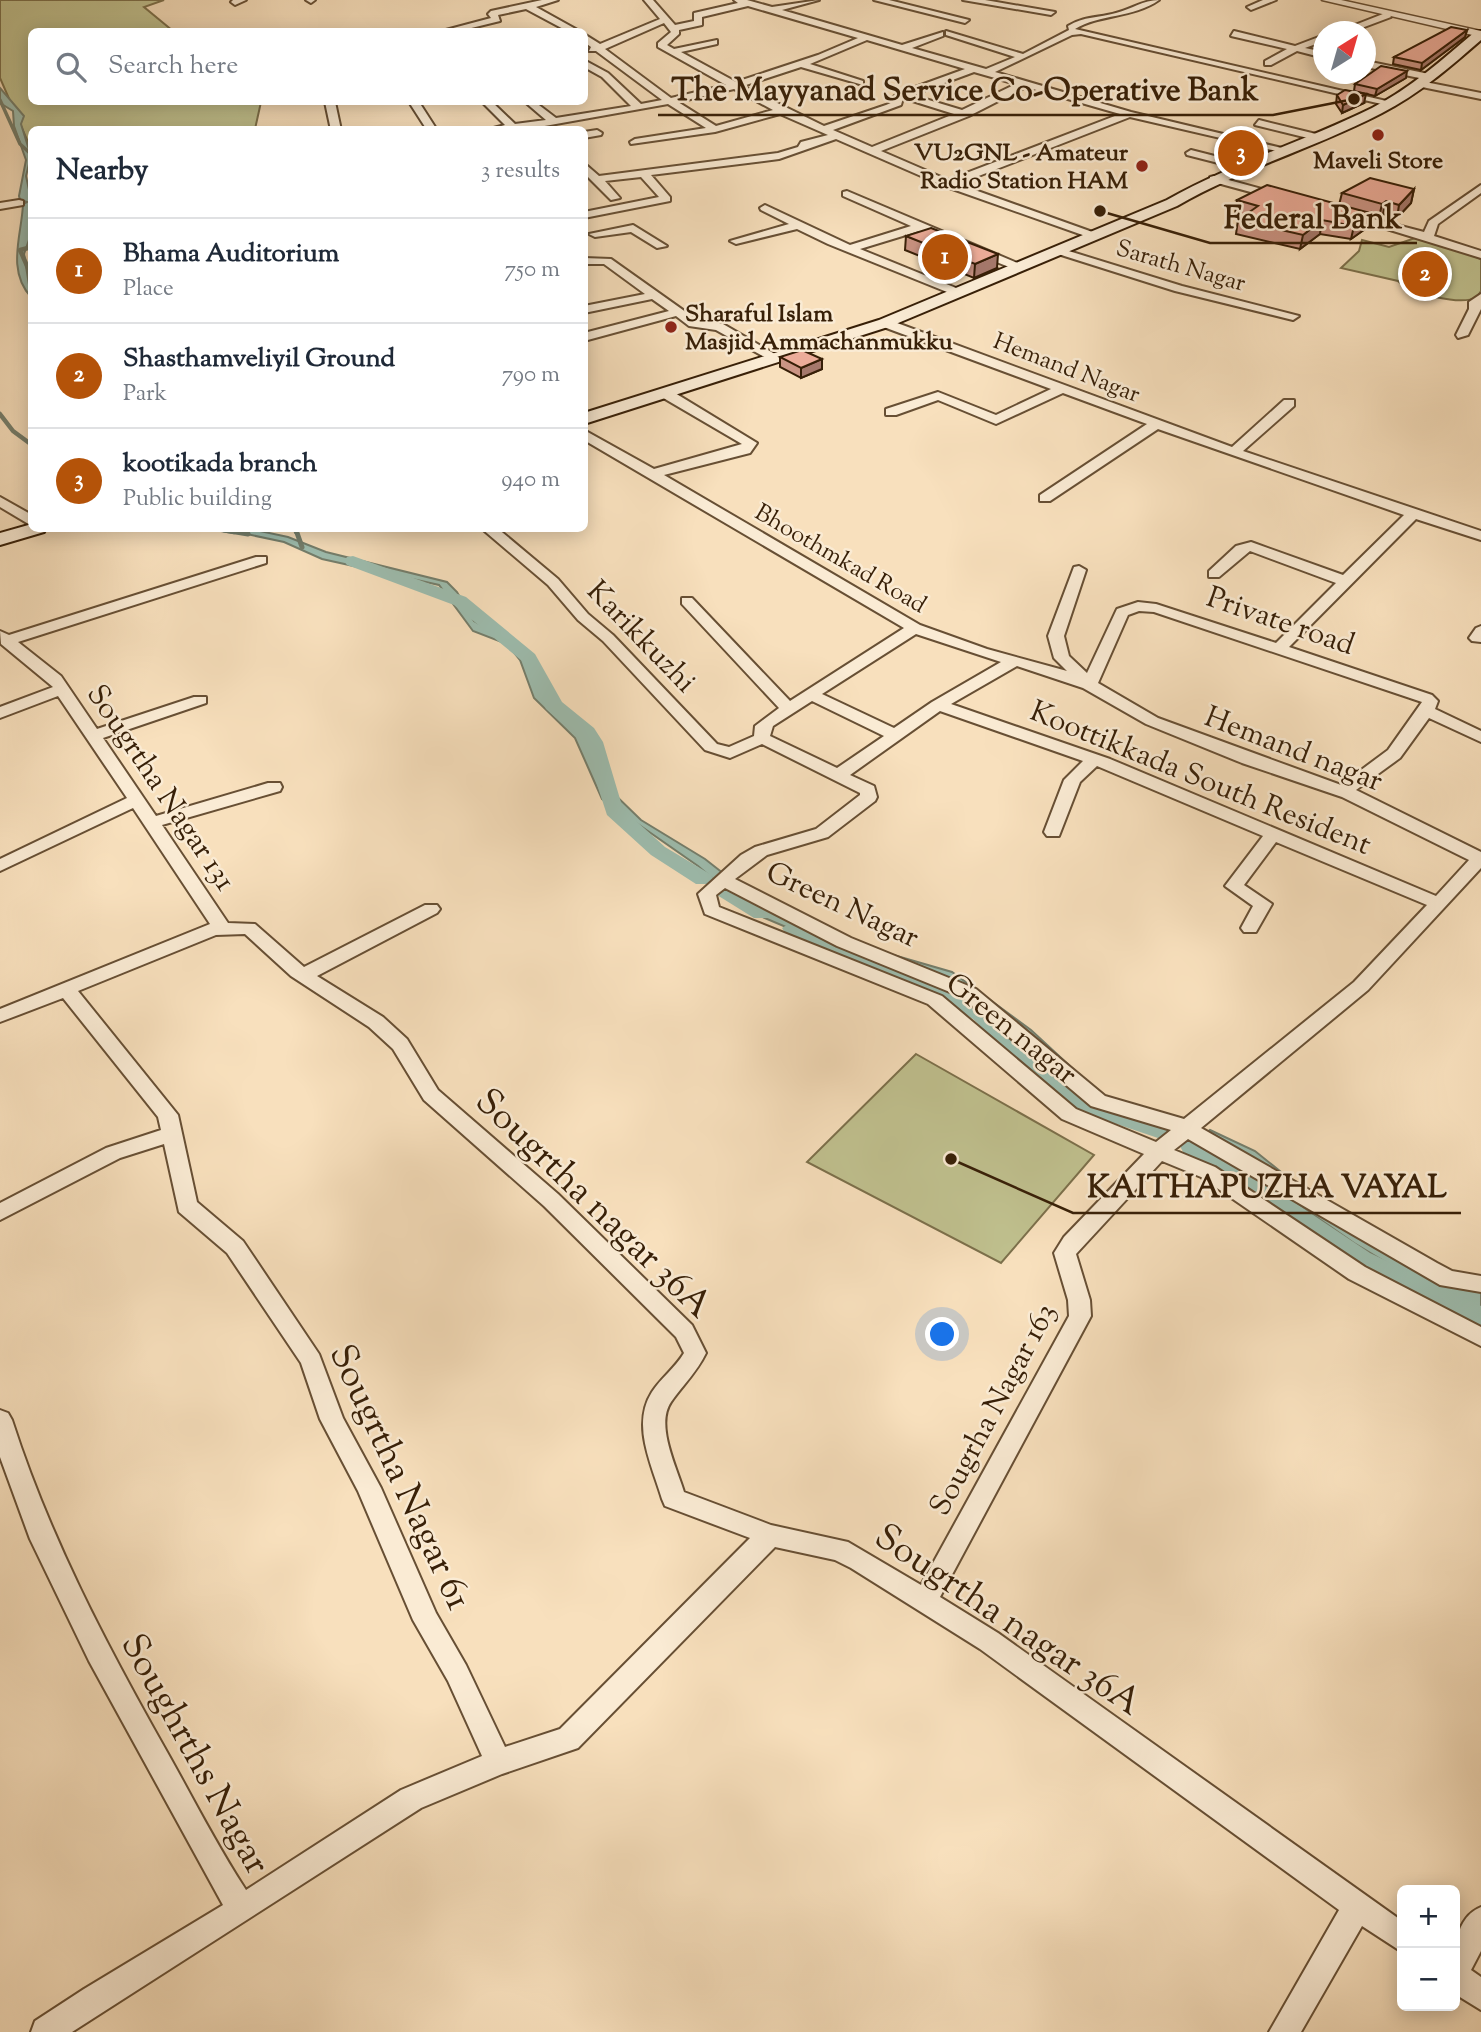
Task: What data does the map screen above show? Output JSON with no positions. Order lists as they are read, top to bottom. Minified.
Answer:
{"streets":{"street":["Sarath Nagar","Hemand Nagar","Bhoothmkad Road","Private road","Karikkuzhi","Hemand nagar","Koottikkada South Resident","Sougrtha Nagar 131","Green Nagar","Green nagar","Sougrtha nagar 36A","Sougrha Nagar 163","Sougrtha Nagar 61","Soughrths Nagar"]},"crossings":[["Bhoothmkad Road","Private road"],["Bhoothmkad Road","Hemand nagar"],["Private road","Hemand nagar"],["Karikkuzhi","Green nagar"],["Sougrtha Nagar 131","Sougrtha nagar 36A"],["Sougrtha Nagar 131","Sougrtha Nagar 61"],["Green Nagar","Green nagar"],["Green nagar","Sougrha Nagar 163"],["Sougrtha nagar 36A","Sougrha Nagar 163"]],"places":["The Mayyanad Service Co-Operative Bank","Maveli Store","VU2GNL - Amateur Radio Station HAM","Federal Bank","Sharaful Islam Masjid Ammachanmukku","KAITHAPUZHA VAYAL"],"north":"top right","page":{"search":"Search here","pins":["3","1","2"],"heading":["Nearby","3 results"],"list":[{"mark":"1","name":"Bhama Auditorium","note":"Place","value":"750 m"},{"mark":"2","name":"Shasthamveliyil Ground","note":"Park","value":"790 m"},{"mark":"3","name":"kootikada branch","note":"Public building","value":"940 m"}],"map_buttons":["+","−"]}}
